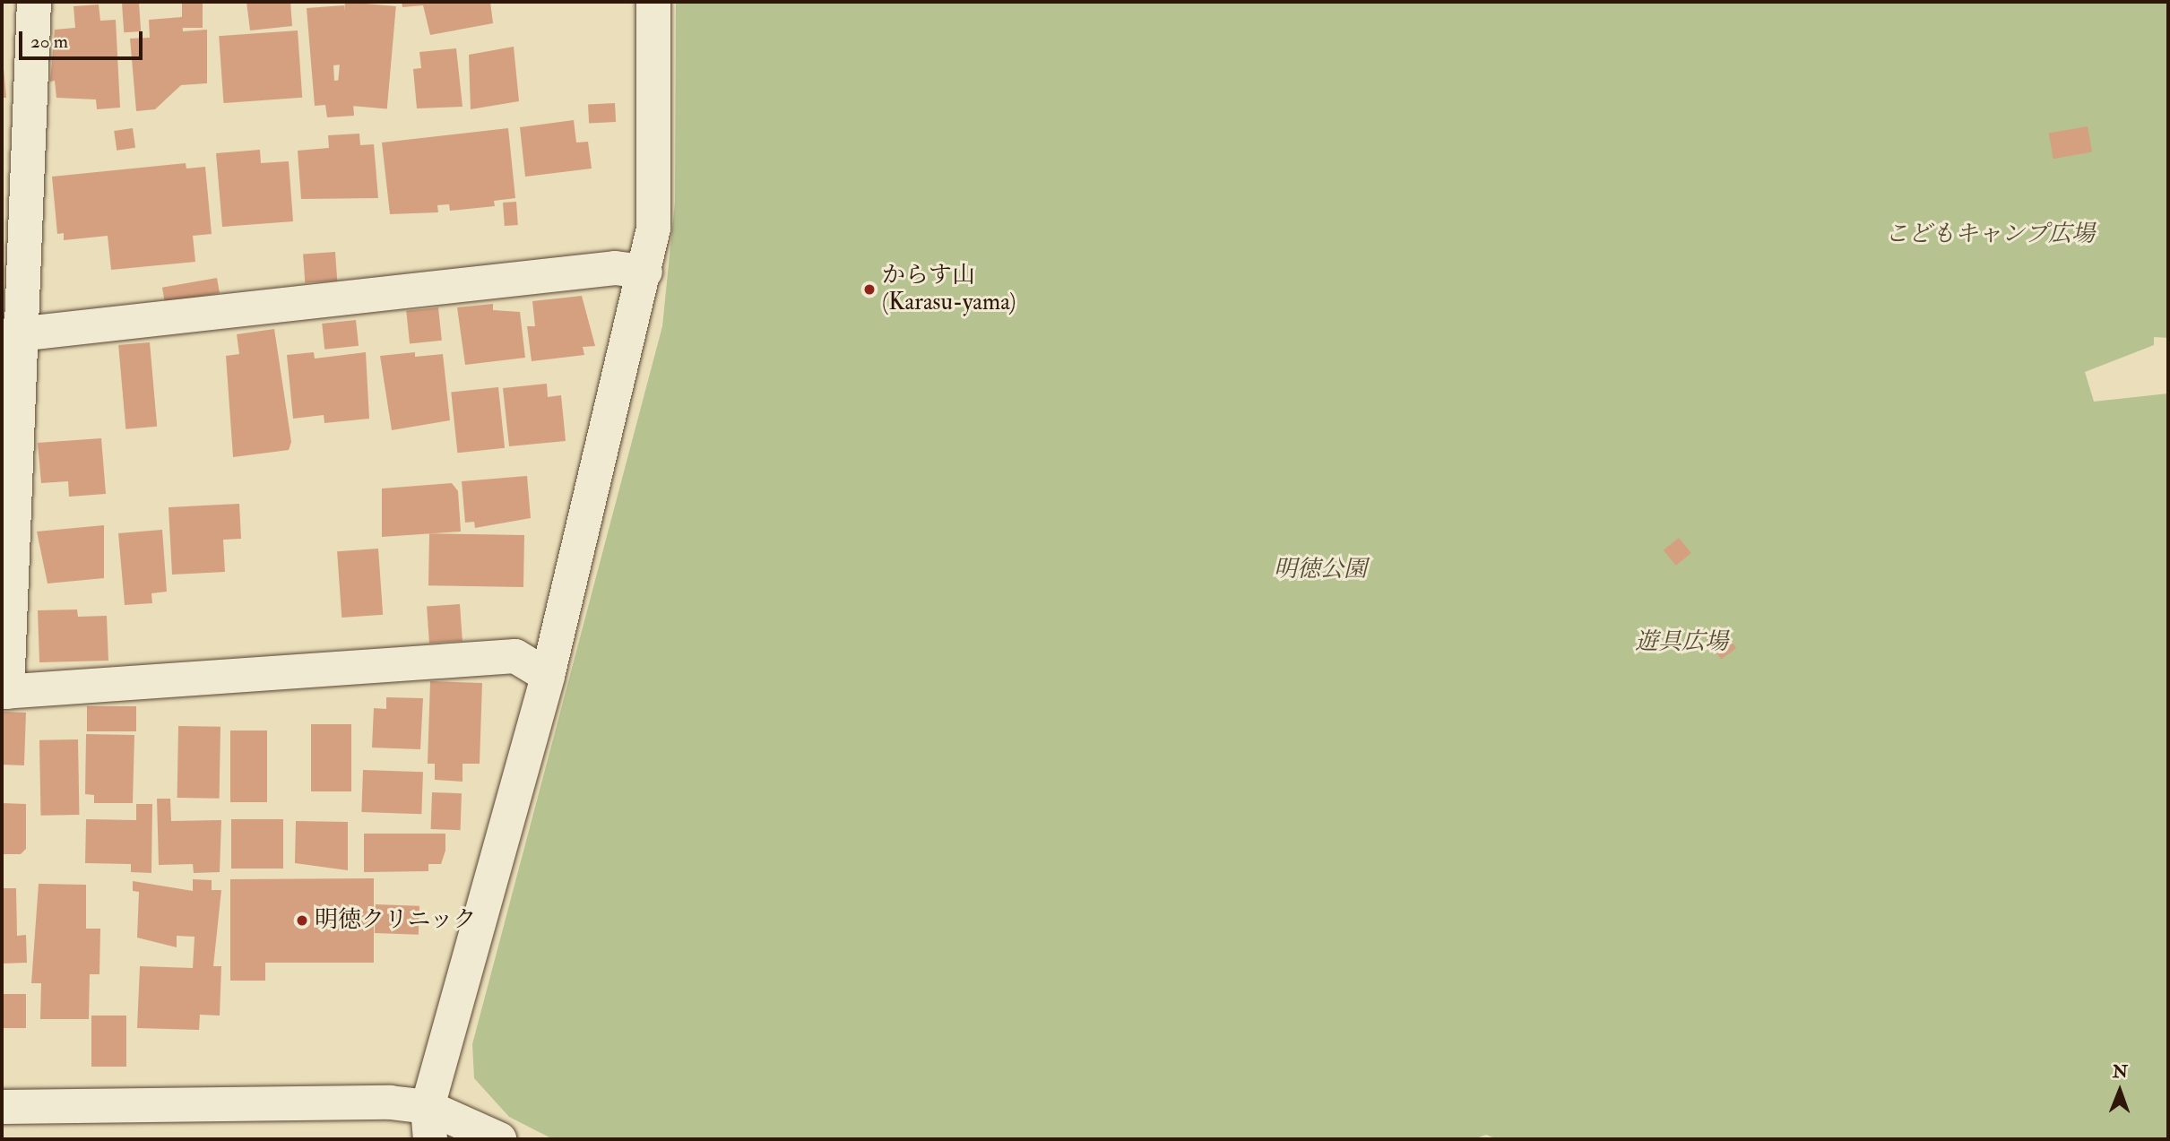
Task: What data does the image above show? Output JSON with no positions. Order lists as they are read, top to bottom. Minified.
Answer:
{"parks":["こどもキャンプ広場","明徳公園","遊具広場"],"places":["からす山 (Karasu-yama)","明徳クリニック"],"scale_bar":"20 m","north":"top"}
